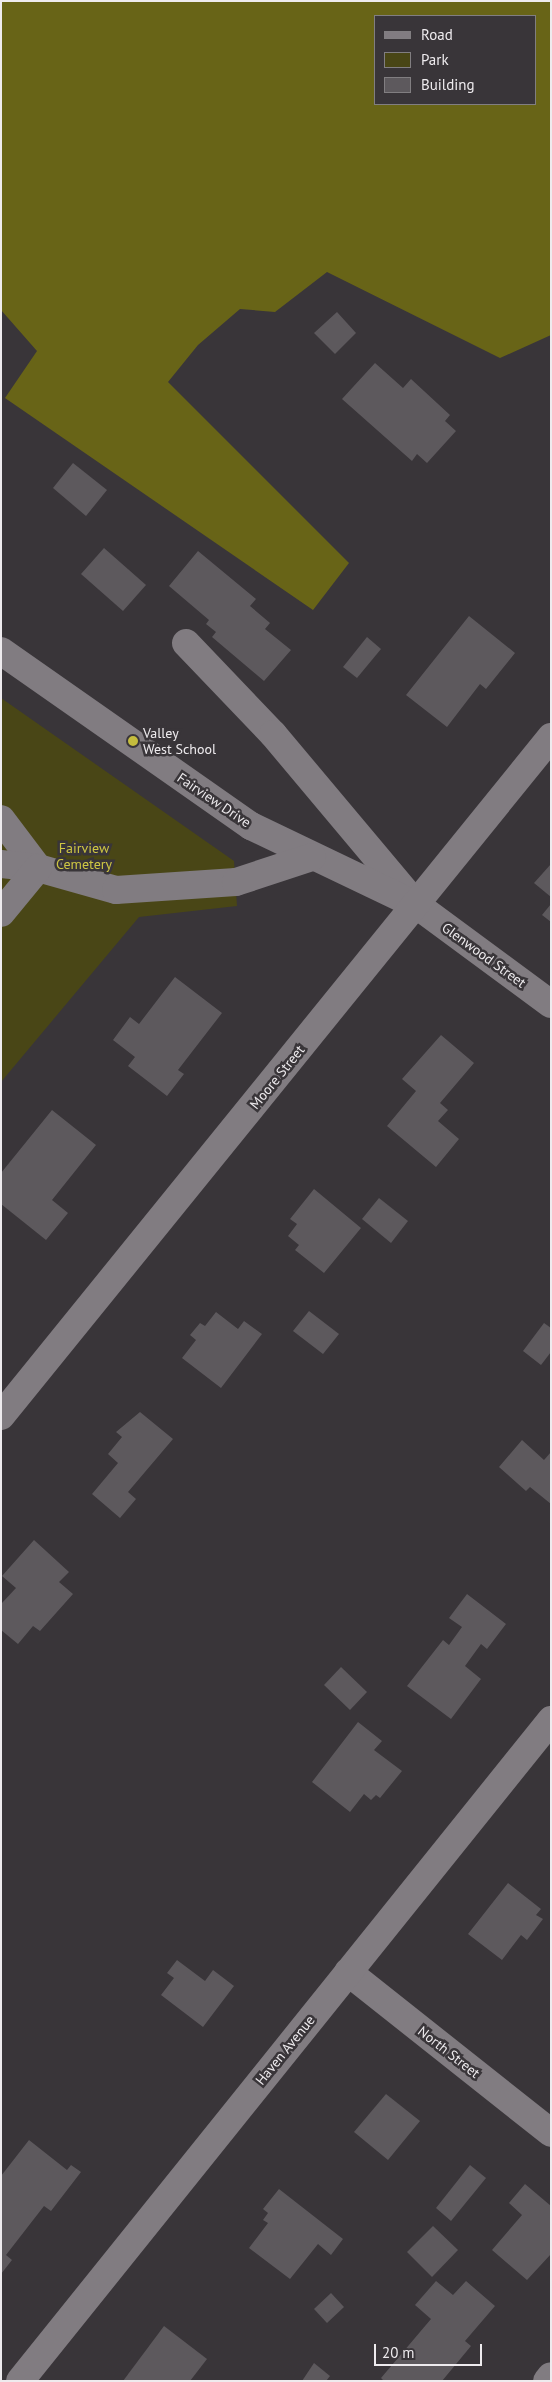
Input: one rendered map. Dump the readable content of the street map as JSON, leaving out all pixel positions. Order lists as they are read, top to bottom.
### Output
{
  "streets": {
    "street": [
      "Fairview Drive",
      "Glenwood Street",
      "Moore Street",
      "Haven Avenue",
      "North Street"
    ]
  },
  "crossings": [
    ["Fairview Drive", "Glenwood Street"],
    ["Fairview Drive", "Moore Street"],
    ["Glenwood Street", "Moore Street"],
    ["Haven Avenue", "North Street"]
  ],
  "parks": ["Fairview Cemetery"],
  "places": ["Valley West School"],
  "legend": ["Road", "Park", "Building"],
  "scale_bar": "20 m"
}
